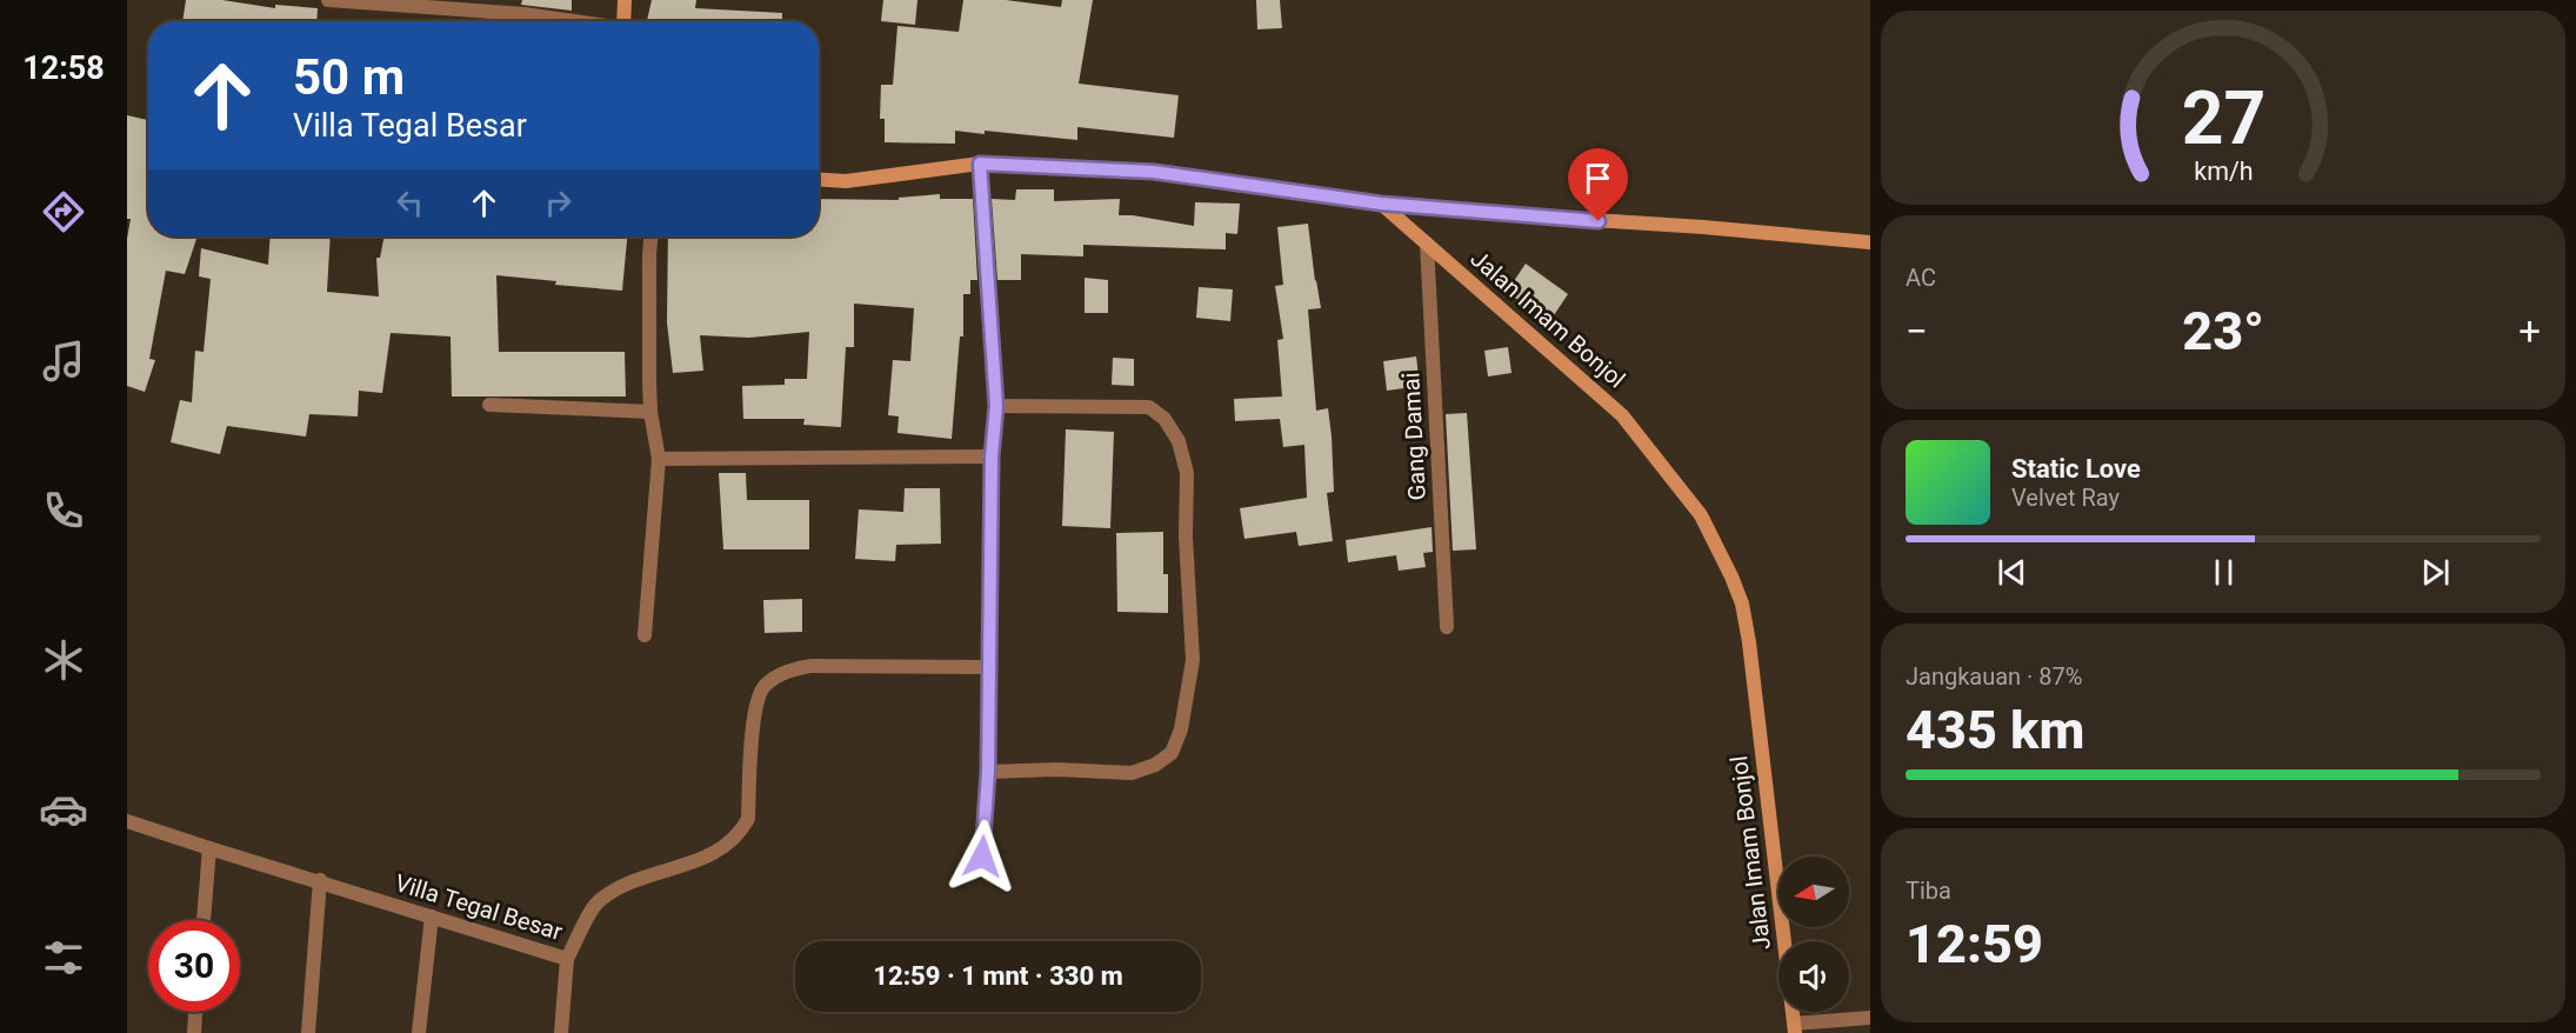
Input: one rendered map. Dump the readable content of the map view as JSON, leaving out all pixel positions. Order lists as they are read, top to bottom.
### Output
{
  "streets": {
    "street": ["Jalan Imam Bonjol", "Gang Damai", "Villa Tegal Besar"]
  },
  "crossings": [
    ["Jalan Imam Bonjol", "Gang Damai"]
  ],
  "north": "left",
  "page": {
    "tabs": "12:58",
    "turn": ["50 m", "Villa Tegal Besar"],
    "tile": [
      "AC",
      ["Jangkauan · 87%", "435 km"],
      ["Tiba", "12:59"]
    ],
    "heat": ["−", "23°", "+"],
    "song": ["Static Love", "Velvet Ray"],
    "limit": "30",
    "trip": "12:59 · 1 mnt · 330 m",
    "gauge": ["27", "km/h"]
  }
}
